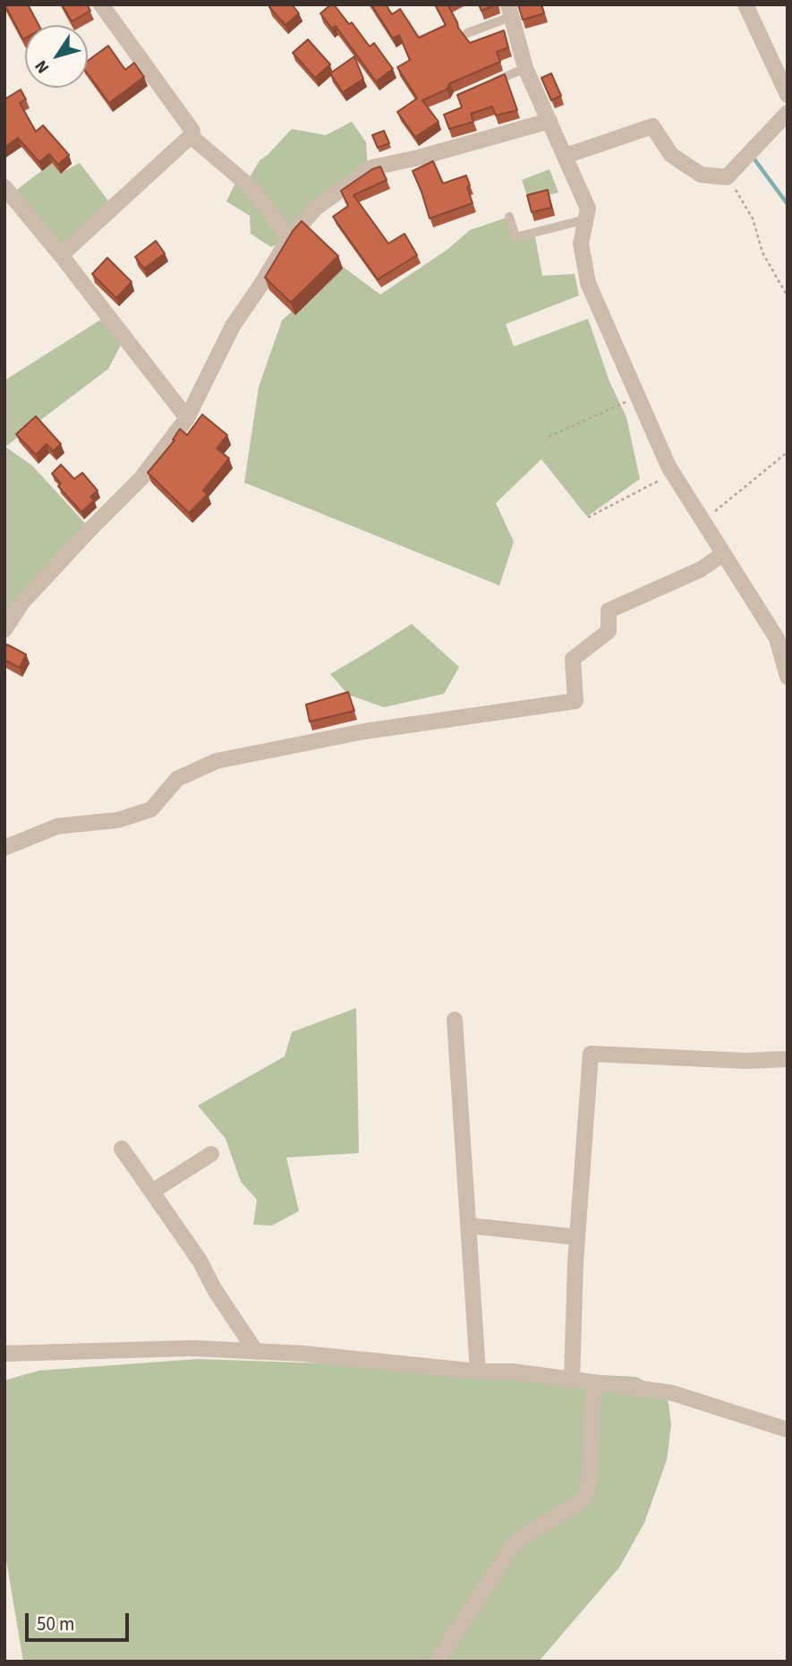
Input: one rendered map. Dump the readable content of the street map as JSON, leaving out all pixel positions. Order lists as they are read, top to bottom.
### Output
{
  "scale_bar": "50 m",
  "north": "bottom left"
}
